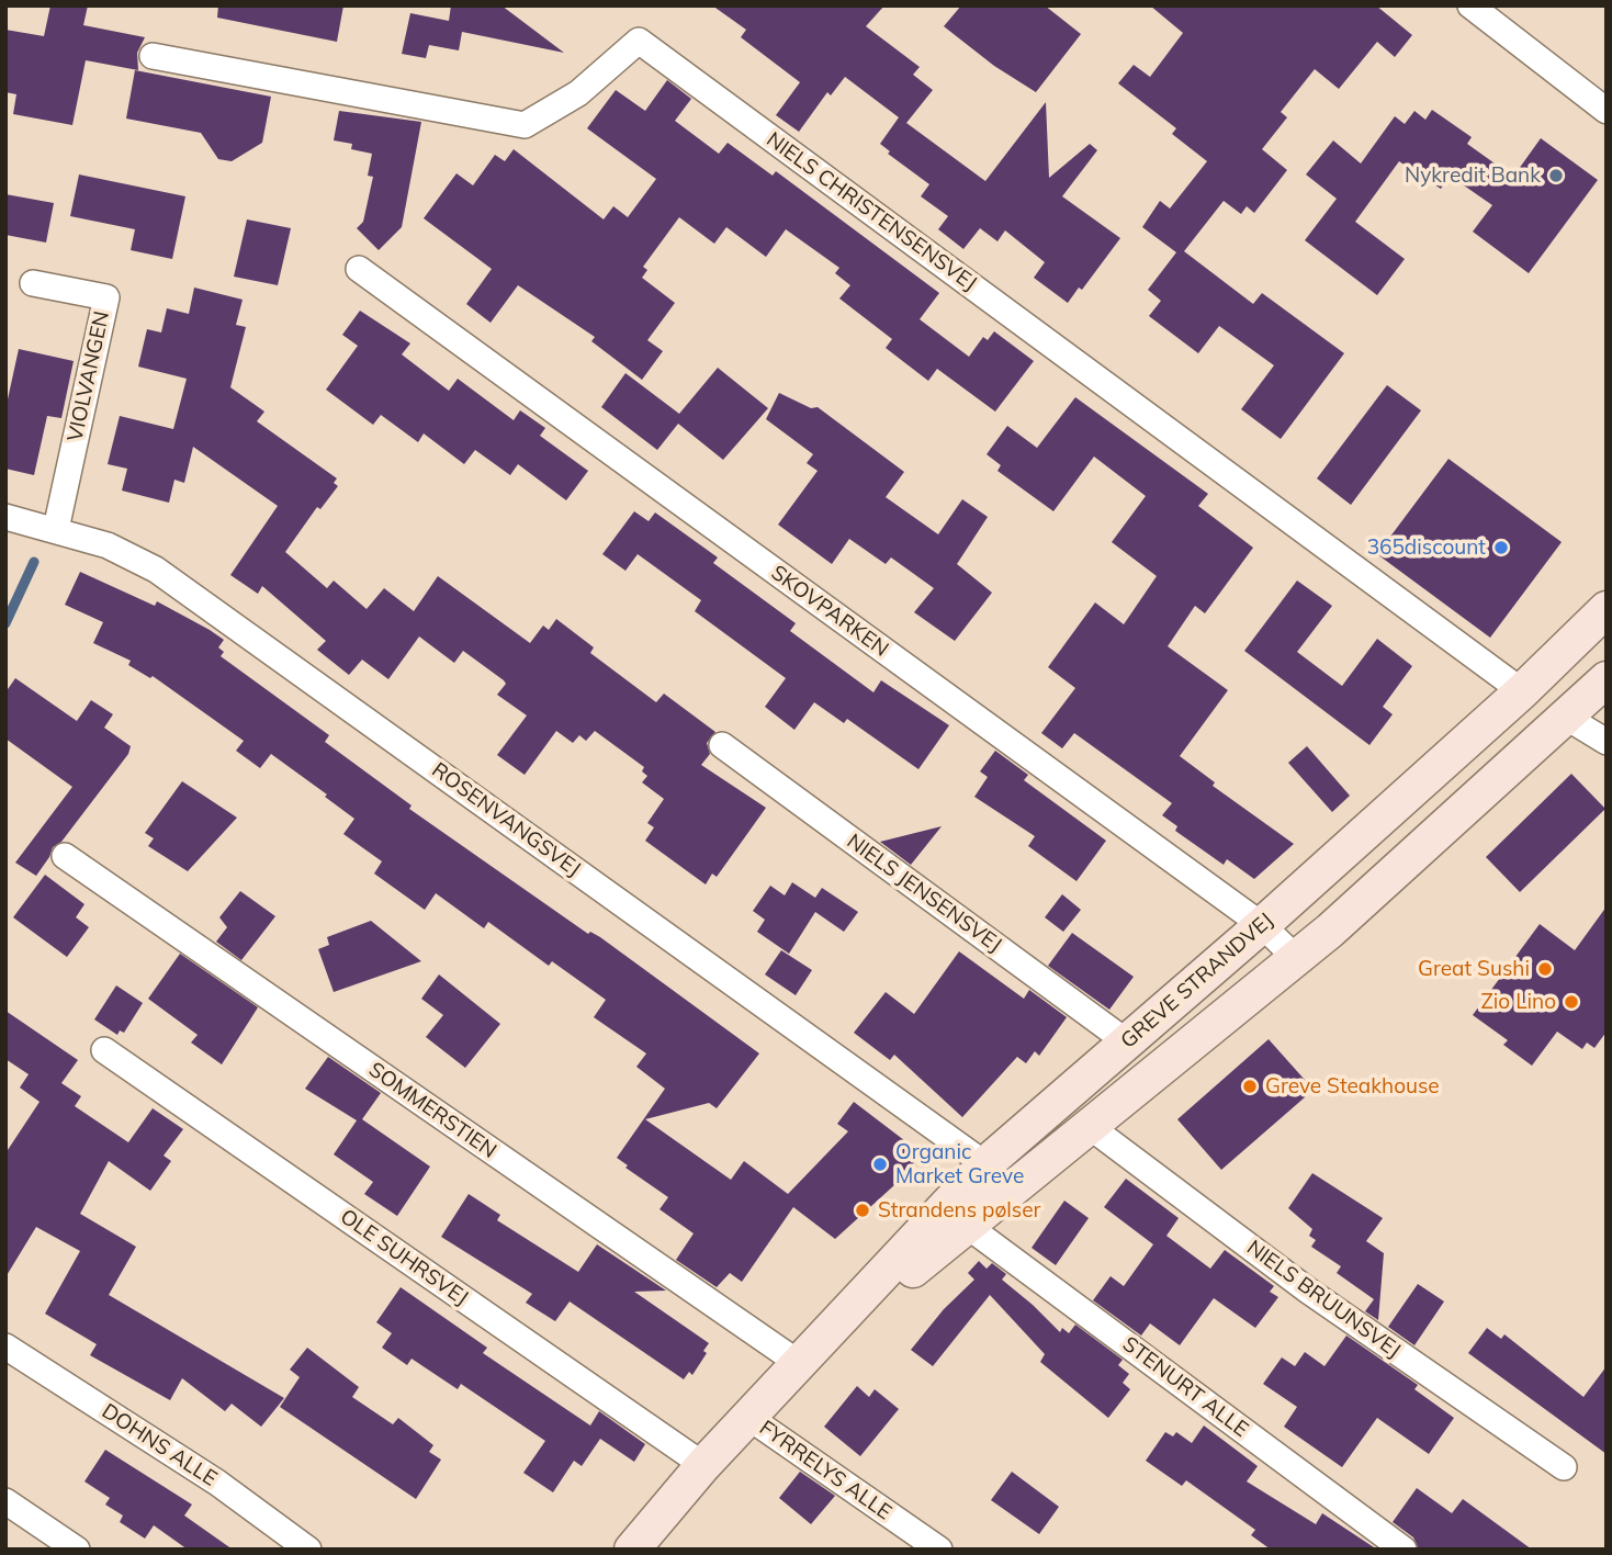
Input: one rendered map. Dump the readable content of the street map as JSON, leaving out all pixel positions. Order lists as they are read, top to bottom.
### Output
{
  "streets": {
    "main road": ["GREVE STRANDVEJ"],
    "street": [
      "NIELS CHRISTENSENSVEJ",
      "VIOLVANGEN",
      "SKOVPARKEN",
      "ROSENVANGSVEJ",
      "NIELS JENSENSVEJ",
      "SOMMERSTIEN",
      "OLE SUHRSVEJ",
      "NIELS BRUUNSVEJ",
      "STENURT ALLE",
      "DOHNS ALLE",
      "FYRRELYS ALLE"
    ]
  },
  "crossings": [
    ["NIELS CHRISTENSENSVEJ", "GREVE STRANDVEJ"],
    ["VIOLVANGEN", "ROSENVANGSVEJ"],
    ["SKOVPARKEN", "GREVE STRANDVEJ"],
    ["ROSENVANGSVEJ", "GREVE STRANDVEJ"],
    ["NIELS JENSENSVEJ", "GREVE STRANDVEJ"],
    ["GREVE STRANDVEJ", "SOMMERSTIEN"],
    ["GREVE STRANDVEJ", "OLE SUHRSVEJ"],
    ["GREVE STRANDVEJ", "NIELS BRUUNSVEJ"],
    ["GREVE STRANDVEJ", "STENURT ALLE"],
    ["GREVE STRANDVEJ", "FYRRELYS ALLE"]
  ],
  "places": [
    "Nykredit Bank",
    "365discount",
    "Great Sushi",
    "Zio Lino",
    "Greve Steakhouse",
    "Organic Market Greve",
    "Strandens pølser"
  ]
}
